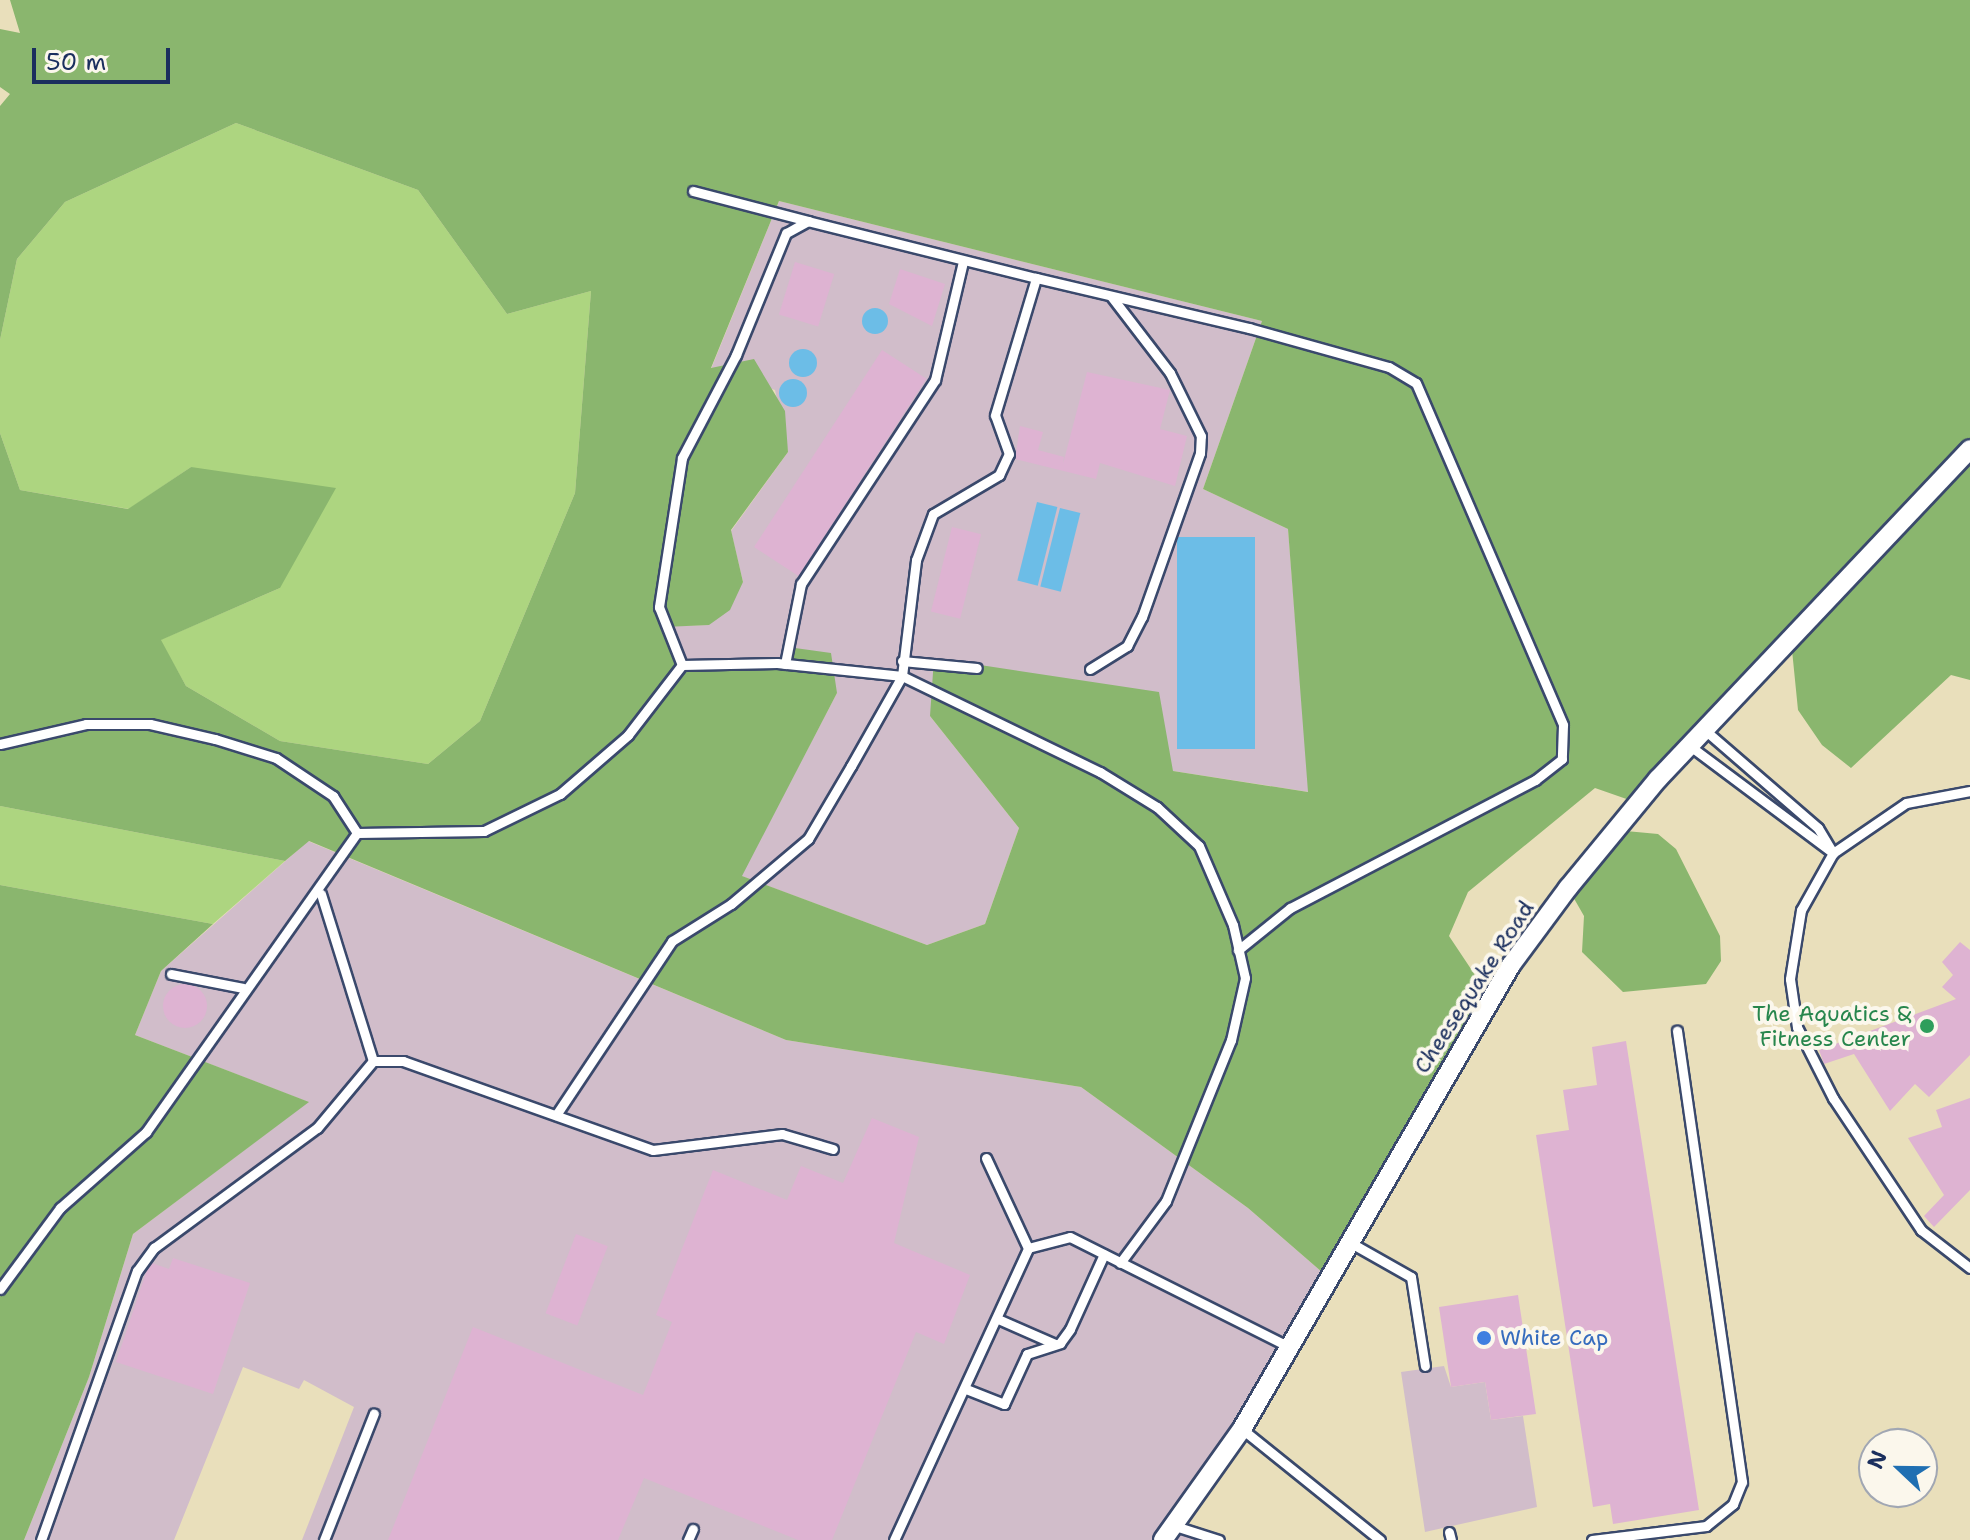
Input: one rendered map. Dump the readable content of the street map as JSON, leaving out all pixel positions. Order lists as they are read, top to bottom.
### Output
{
  "streets": {
    "street": ["Cheesequake Road"]
  },
  "places": ["The Aquatics & Fitness Center", "White Cap"],
  "scale_bar": "50 m",
  "north": "left"
}
